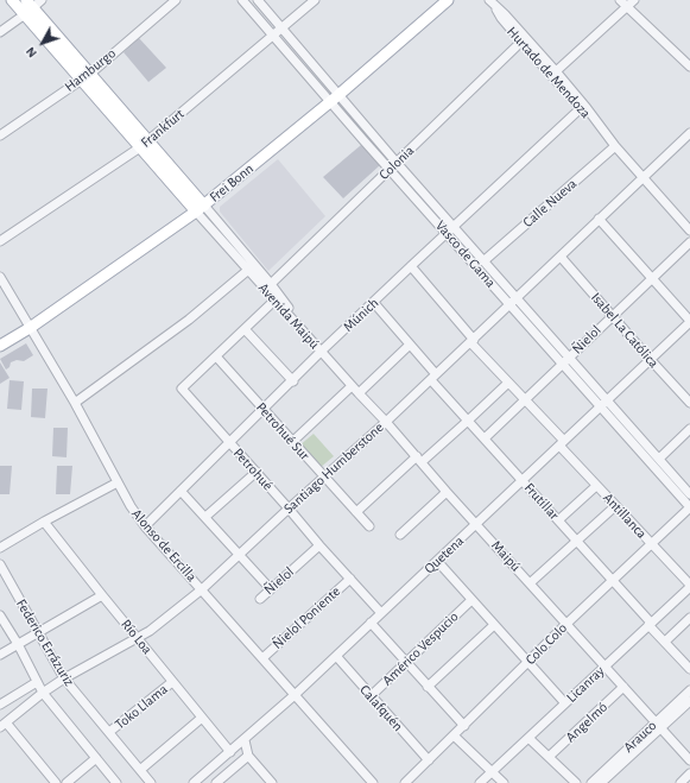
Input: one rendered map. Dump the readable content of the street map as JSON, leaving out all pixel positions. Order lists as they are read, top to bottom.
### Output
{
  "streets": {
    "main road": ["Frei Bonn", "Avenida Maipú"],
    "street": [
      "Hamburgo",
      "Hurtado de Mendoza",
      "Frankfurt",
      "Colonia",
      "Calle Nueva",
      "Vasco de Gama",
      "Múnich",
      "Isabel La Católica",
      "Ñielol",
      "Petrohué Sur",
      "Santiago Humberstone",
      "Petrohué",
      "Frutillar",
      "Antillanca",
      "Alonso de Ercilla",
      "Quetena",
      "Maipú",
      "Ñielol Poniente",
      "Río Loa",
      "Federico Errázuriz",
      "Colo Colo",
      "Américo Vespucio",
      "Licanray",
      "Toko Llama",
      "Calafquén",
      "Angelmó",
      "Arauco"
    ]
  },
  "crossings": [
    ["Hamburgo", "Avenida Maipú"],
    ["Hurtado de Mendoza", "Colonia"],
    ["Hurtado de Mendoza", "Calle Nueva"],
    ["Hurtado de Mendoza", "Múnich"],
    ["Hurtado de Mendoza", "Santiago Humberstone"],
    ["Frankfurt", "Vasco de Gama"],
    ["Frankfurt", "Avenida Maipú"],
    ["Colonia", "Vasco de Gama"],
    ["Colonia", "Avenida Maipú"],
    ["Frei Bonn", "Vasco de Gama"],
    ["Frei Bonn", "Avenida Maipú"],
    ["Frei Bonn", "Alonso de Ercilla"],
    ["Calle Nueva", "Vasco de Gama"],
    ["Vasco de Gama", "Múnich"],
    ["Vasco de Gama", "Ñielol"],
    ["Vasco de Gama", "Santiago Humberstone"],
    ["Vasco de Gama", "Quetena"],
    ["Vasco de Gama", "Colo Colo"],
    ["Múnich", "Avenida Maipú"],
    ["Múnich", "Petrohué Sur"],
    ["Múnich", "Petrohué"],
    ["Múnich", "Frutillar"],
    ["Múnich", "Antillanca"],
    ["Múnich", "Alonso de Ercilla"],
    ["Múnich", "Maipú"],
    ["Avenida Maipú", "Maipú"],
    ["Isabel La Católica", "Ñielol"],
    ["Isabel La Católica", "Santiago Humberstone"],
    ["Isabel La Católica", "Quetena"],
    ["Ñielol", "Petrohué"],
    ["Ñielol", "Frutillar"],
    ["Ñielol", "Antillanca"],
    ["Petrohué Sur", "Santiago Humberstone"],
    ["Petrohué Sur", "Petrohué"],
    ["Santiago Humberstone", "Petrohué"],
    ["Santiago Humberstone", "Frutillar"],
    ["Santiago Humberstone", "Antillanca"],
    ["Santiago Humberstone", "Alonso de Ercilla"],
    ["Santiago Humberstone", "Maipú"],
    ["Santiago Humberstone", "Río Loa"],
    ["Santiago Humberstone", "Federico Errázuriz"],
    ["Petrohué", "Quetena"],
    ["Petrohué", "Ñielol Poniente"],
    ["Frutillar", "Quetena"],
    ["Frutillar", "Colo Colo"],
    ["Frutillar", "Licanray"],
    ["Antillanca", "Quetena"],
    ["Antillanca", "Colo Colo"],
    ["Antillanca", "Licanray"],
    ["Alonso de Ercilla", "Quetena"],
    ["Alonso de Ercilla", "Ñielol Poniente"],
    ["Quetena", "Maipú"],
    ["Quetena", "Río Loa"],
    ["Quetena", "Calafquén"],
    ["Maipú", "Colo Colo"],
    ["Maipú", "Licanray"],
    ["Maipú", "Angelmó"],
    ["Maipú", "Arauco"],
    ["Río Loa", "Toko Llama"],
    ["Federico Errázuriz", "Toko Llama"],
    ["Colo Colo", "Calafquén"],
    ["Américo Vespucio", "Calafquén"]
  ],
  "north": "bottom left"
}
